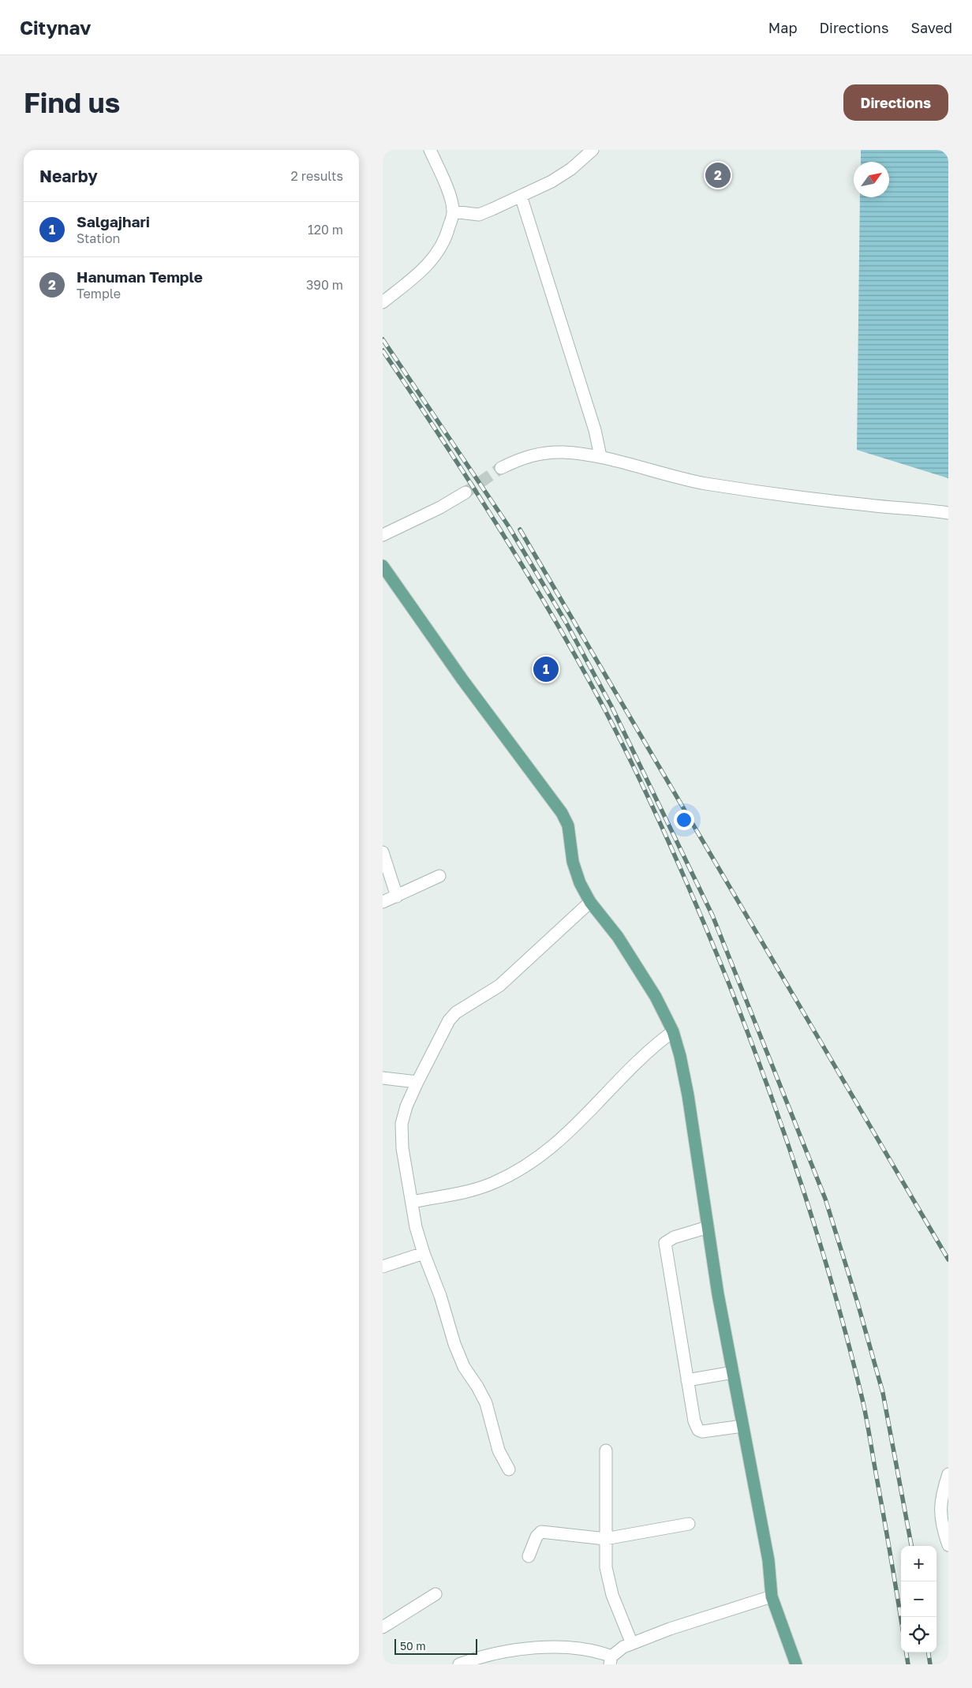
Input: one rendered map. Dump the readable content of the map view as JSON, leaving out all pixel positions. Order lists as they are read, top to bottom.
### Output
{
  "scale_bar": "50 m",
  "north": "top right",
  "page": {
    "header": "Citynav",
    "nav": ["Map", "Directions", "Saved"],
    "buttons": "Directions",
    "title": "Find us",
    "heading": ["Nearby", "2 results"],
    "pins": ["2", "1"],
    "list": [
      {
        "mark": "1",
        "name": "Salgajhari",
        "note": "Station",
        "value": "120 m"
      },
      {
        "mark": "2",
        "name": "Hanuman Temple",
        "note": "Temple",
        "value": "390 m"
      }
    ],
    "map_buttons": ["+", "−"],
    "scale": "50 m"
  }
}
